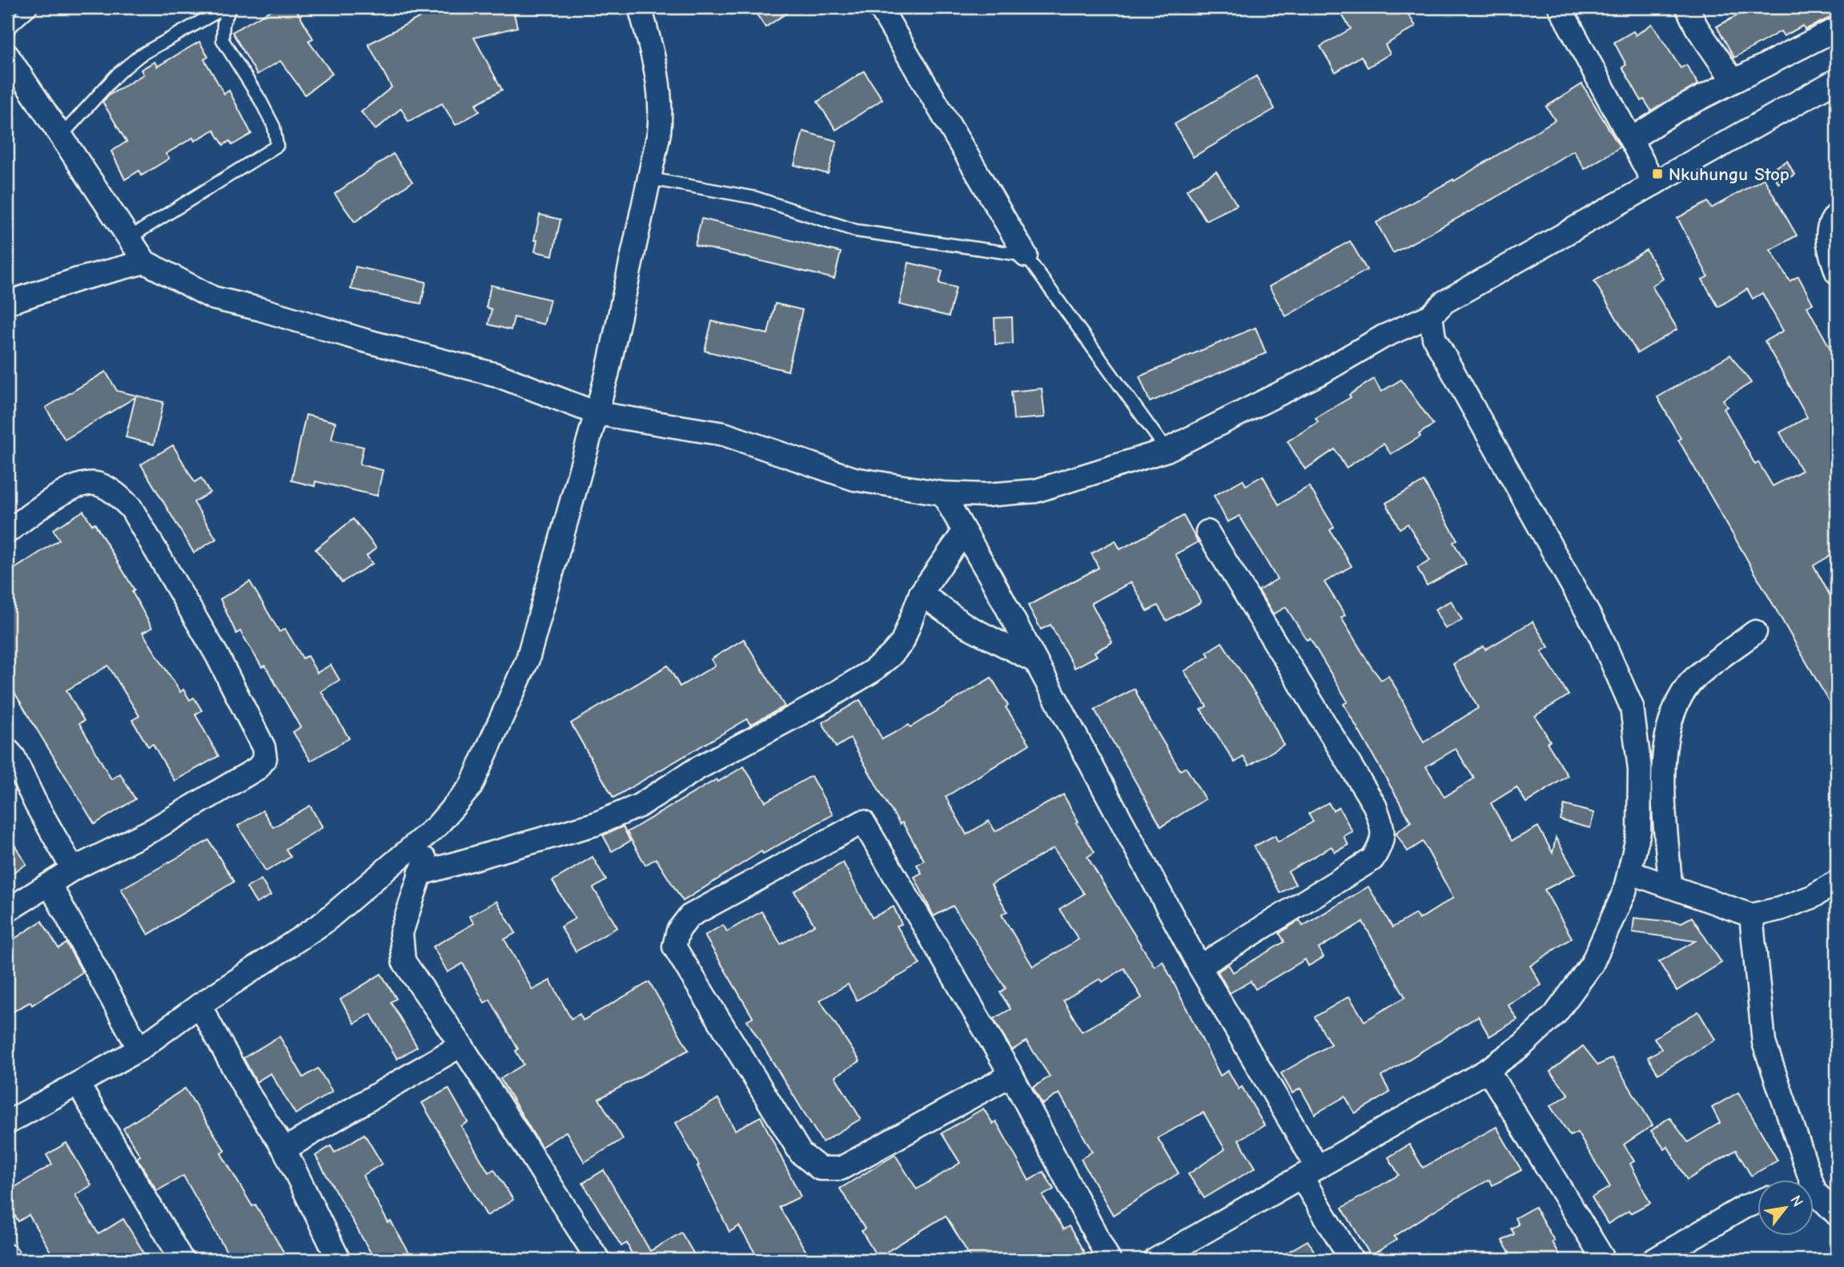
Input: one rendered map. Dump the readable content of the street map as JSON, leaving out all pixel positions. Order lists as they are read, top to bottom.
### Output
{
  "places": {
    "transit": ["Nkuhungu Stop"]
  },
  "north": "top right"
}
